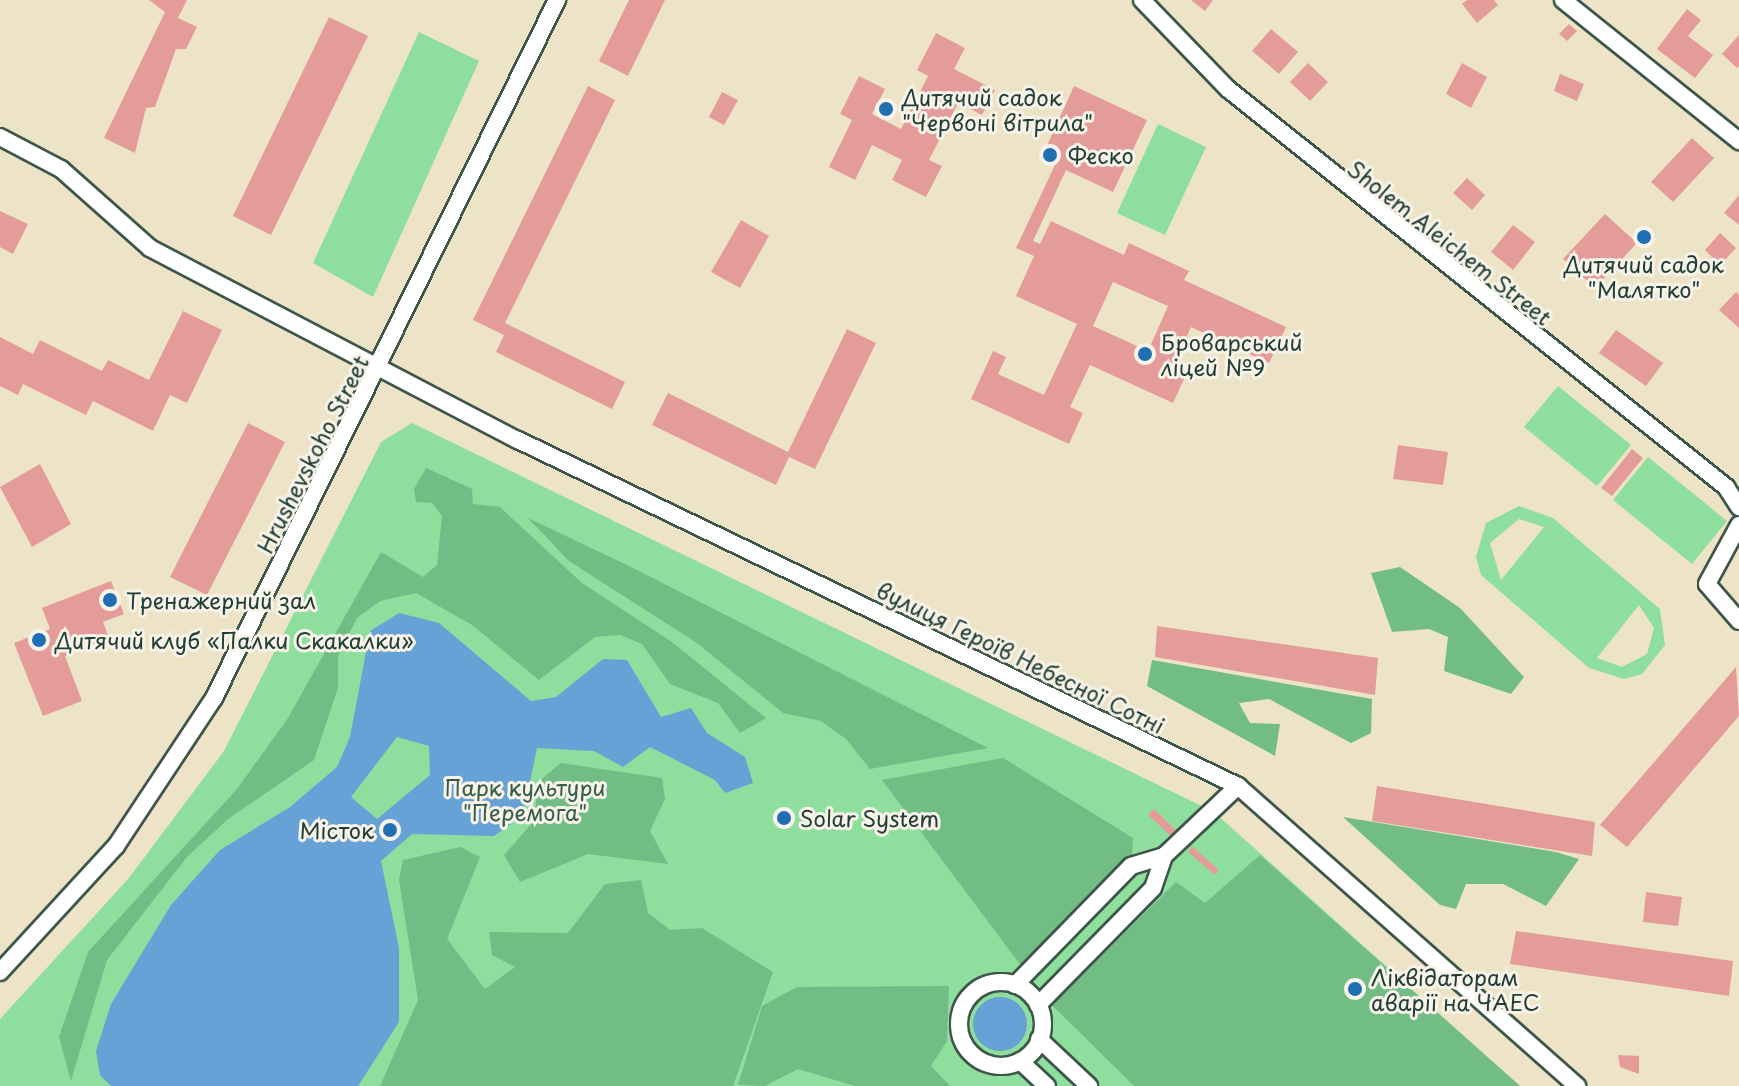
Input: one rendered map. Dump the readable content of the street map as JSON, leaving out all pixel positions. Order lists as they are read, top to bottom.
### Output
{
  "streets": {
    "street": ["Sholem Aleichem Street", "Hrushevskoho Street", "вулиця Героїв Небесної Сотні"]
  },
  "crossings": [
    ["Hrushevskoho Street", "вулиця Героїв Небесної Сотні"]
  ],
  "parks": ["Парк культури \"Перемога\""],
  "places": [
    "Дитячий садок \"Червоні вітрила\"",
    "Феско",
    "Дитячий садок \"Малятко\"",
    "Броварський ліцей №9",
    "Тренажерний зал",
    "Дитячий клуб «Палки Скакалки»",
    "Solar System",
    "Місток",
    "Ліквідаторам аварії на ЧАЕС"
  ]
}
